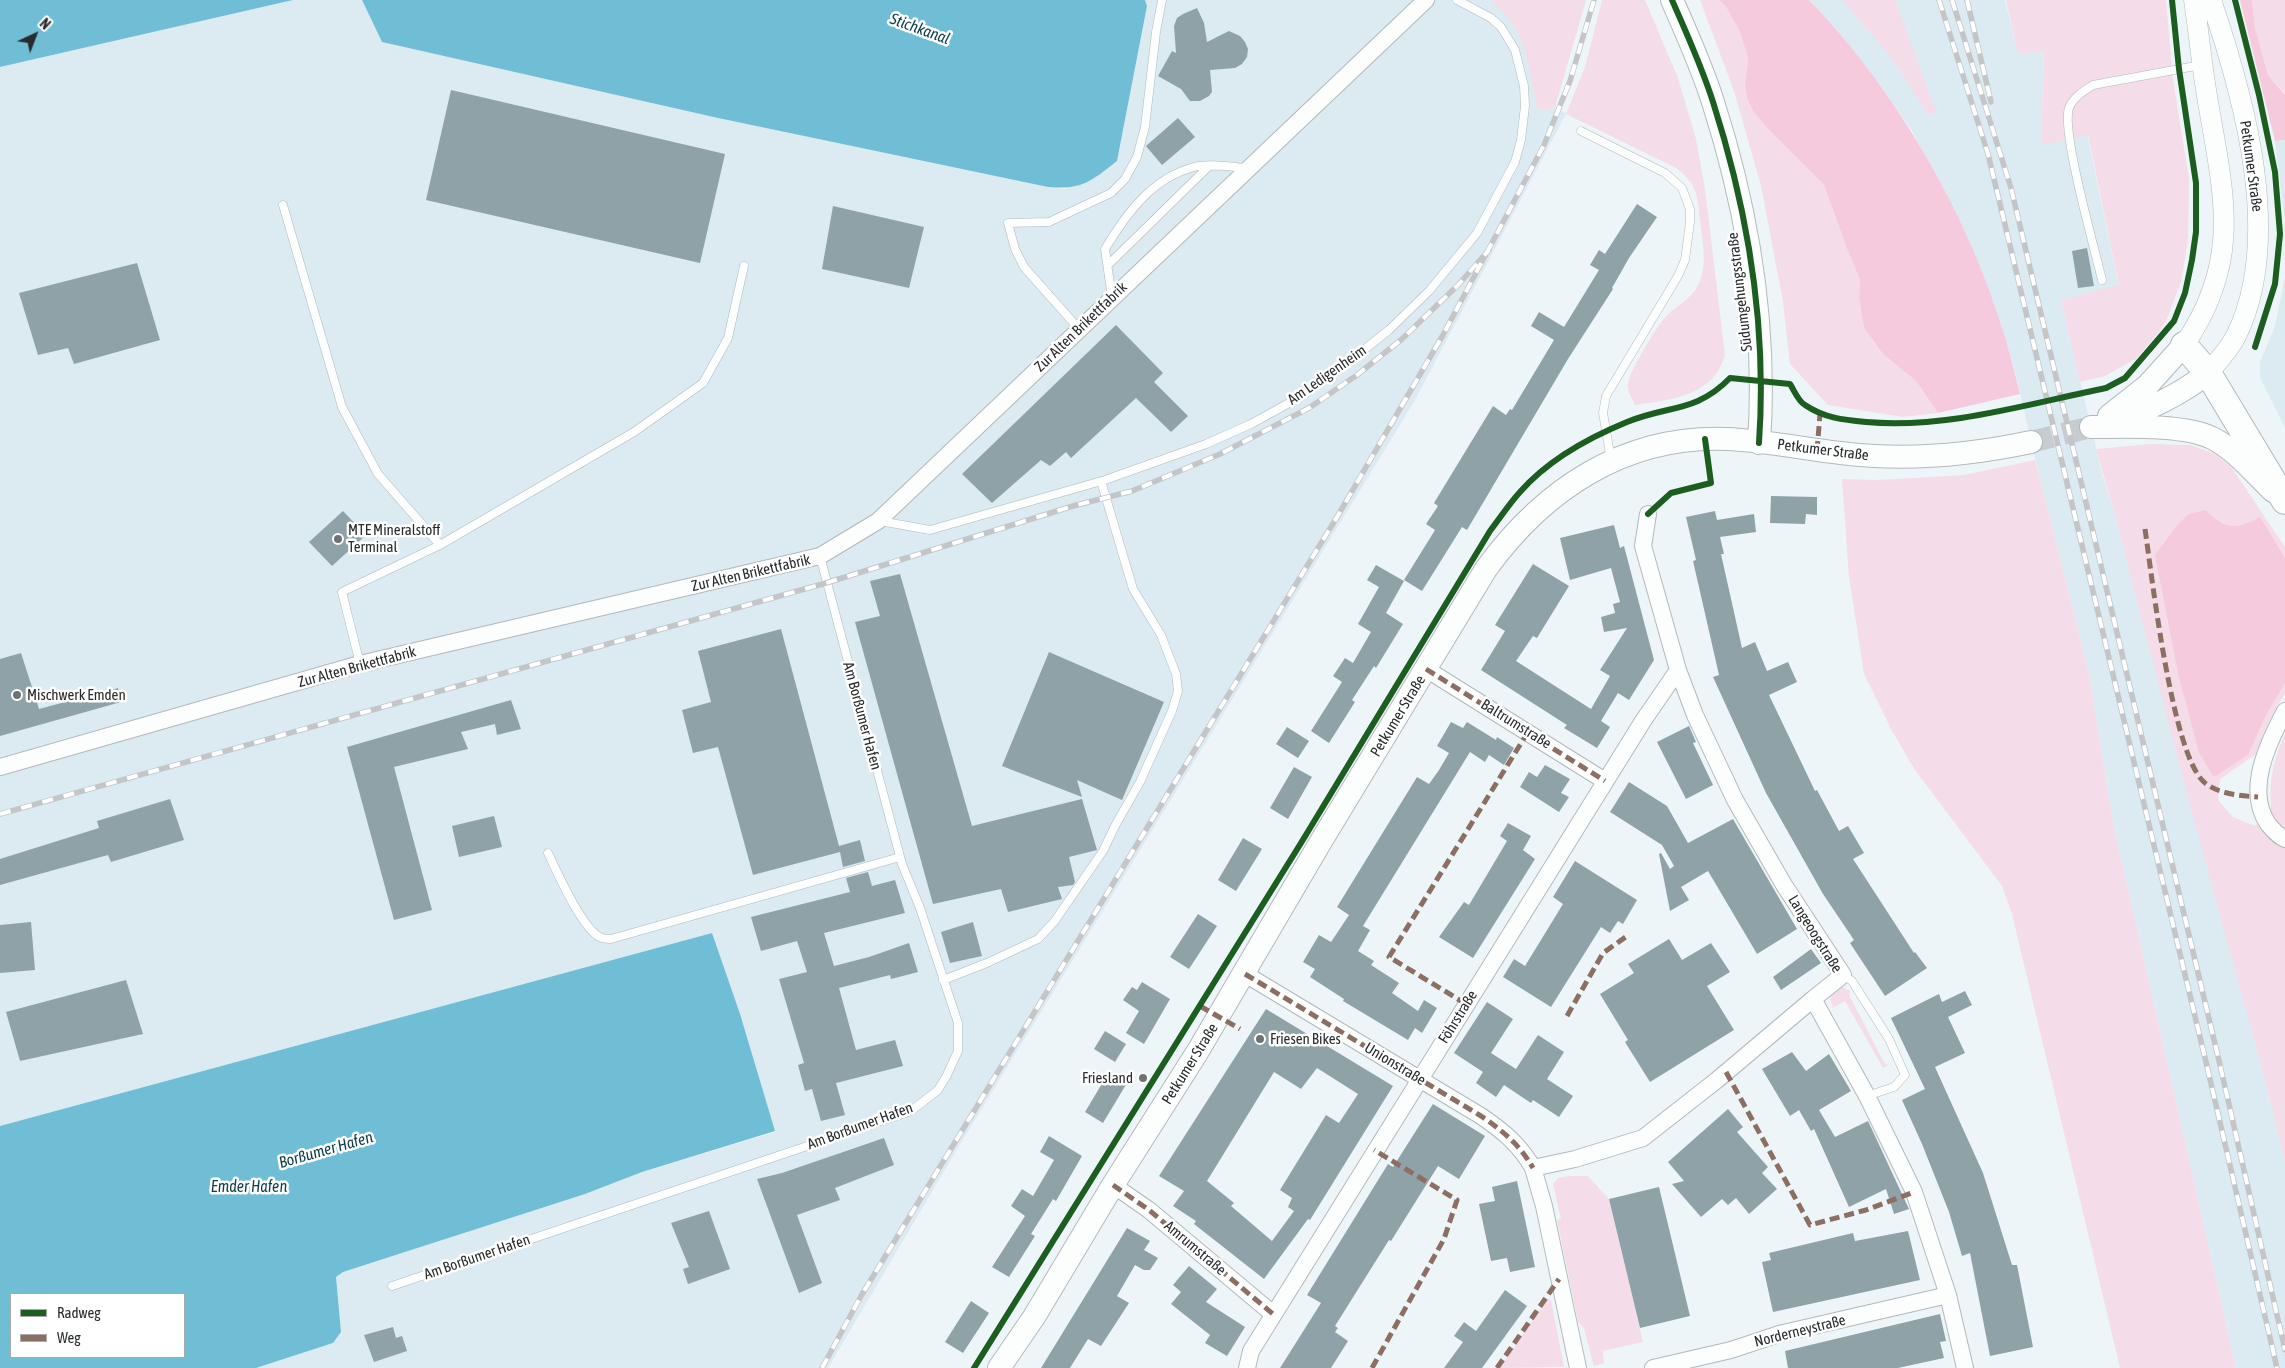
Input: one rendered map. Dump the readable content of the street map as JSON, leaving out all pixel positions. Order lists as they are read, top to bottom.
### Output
{
  "streets": {
    "main road": ["Petkumer Straße", "Südumgehungsstraße"],
    "street": [
      "Zur Alten Brikettfabrik",
      "Baltrumstraße",
      "Langeoogstraße",
      "Föhrstraße",
      "Unionstraße",
      "Amrumstraße",
      "Norderneystraße"
    ],
    "lane": ["Am Ledigenheim", "Am Borßumer Hafen"]
  },
  "crossings": [
    ["Petkumer Straße", "Südumgehungsstraße"],
    ["Petkumer Straße", "Baltrumstraße"],
    ["Petkumer Straße", "Unionstraße"],
    ["Petkumer Straße", "Amrumstraße"],
    ["Zur Alten Brikettfabrik", "Am Ledigenheim"],
    ["Zur Alten Brikettfabrik", "Am Borßumer Hafen"],
    ["Baltrumstraße", "Föhrstraße"],
    ["Langeoogstraße", "Föhrstraße"],
    ["Föhrstraße", "Unionstraße"],
    ["Föhrstraße", "Amrumstraße"]
  ],
  "water": ["Stichkanal", "Borßumer Hafen", "Emder Hafen"],
  "places": [
    "MTE Mineralstoff Terminal",
    "Mischwerk Emden",
    "Friesen Bikes",
    "Friesland"
  ],
  "legend": ["Radweg", "Weg"],
  "north": "top right"
}
